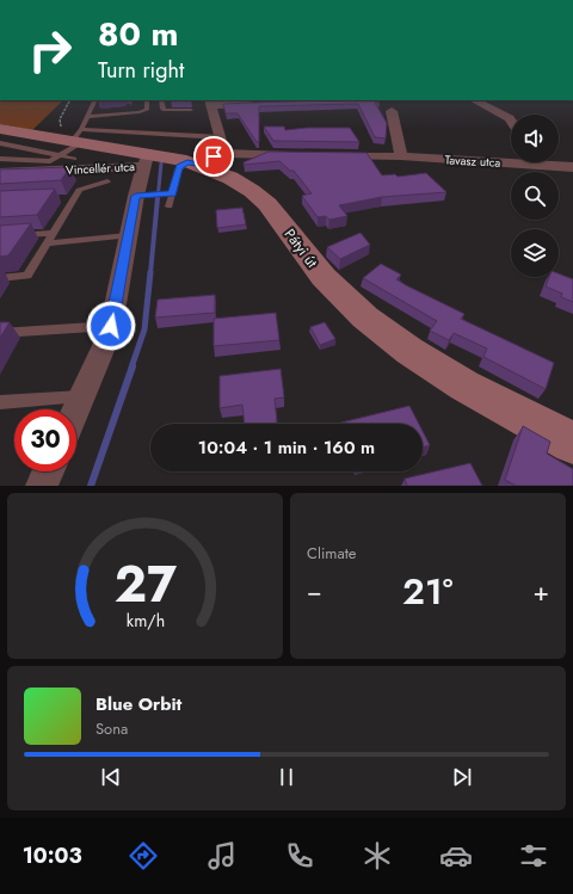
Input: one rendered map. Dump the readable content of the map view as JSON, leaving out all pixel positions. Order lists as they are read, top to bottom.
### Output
{
  "streets": {
    "main road": ["Pátyi út"],
    "street": ["Tavasz utca", "Vincellér utca"]
  },
  "crossings": [
    ["Vincellér utca", "Pátyi út"]
  ],
  "page": {
    "turn": ["80 m", "Turn right"],
    "limit": "30",
    "trip": "10:04 · 1 min · 160 m",
    "tile": "Climate",
    "heat": ["−", "21°", "+"],
    "song": ["Blue Orbit", "Sona"],
    "tabs": "10:03",
    "gauge": ["27", "km/h"]
  }
}
